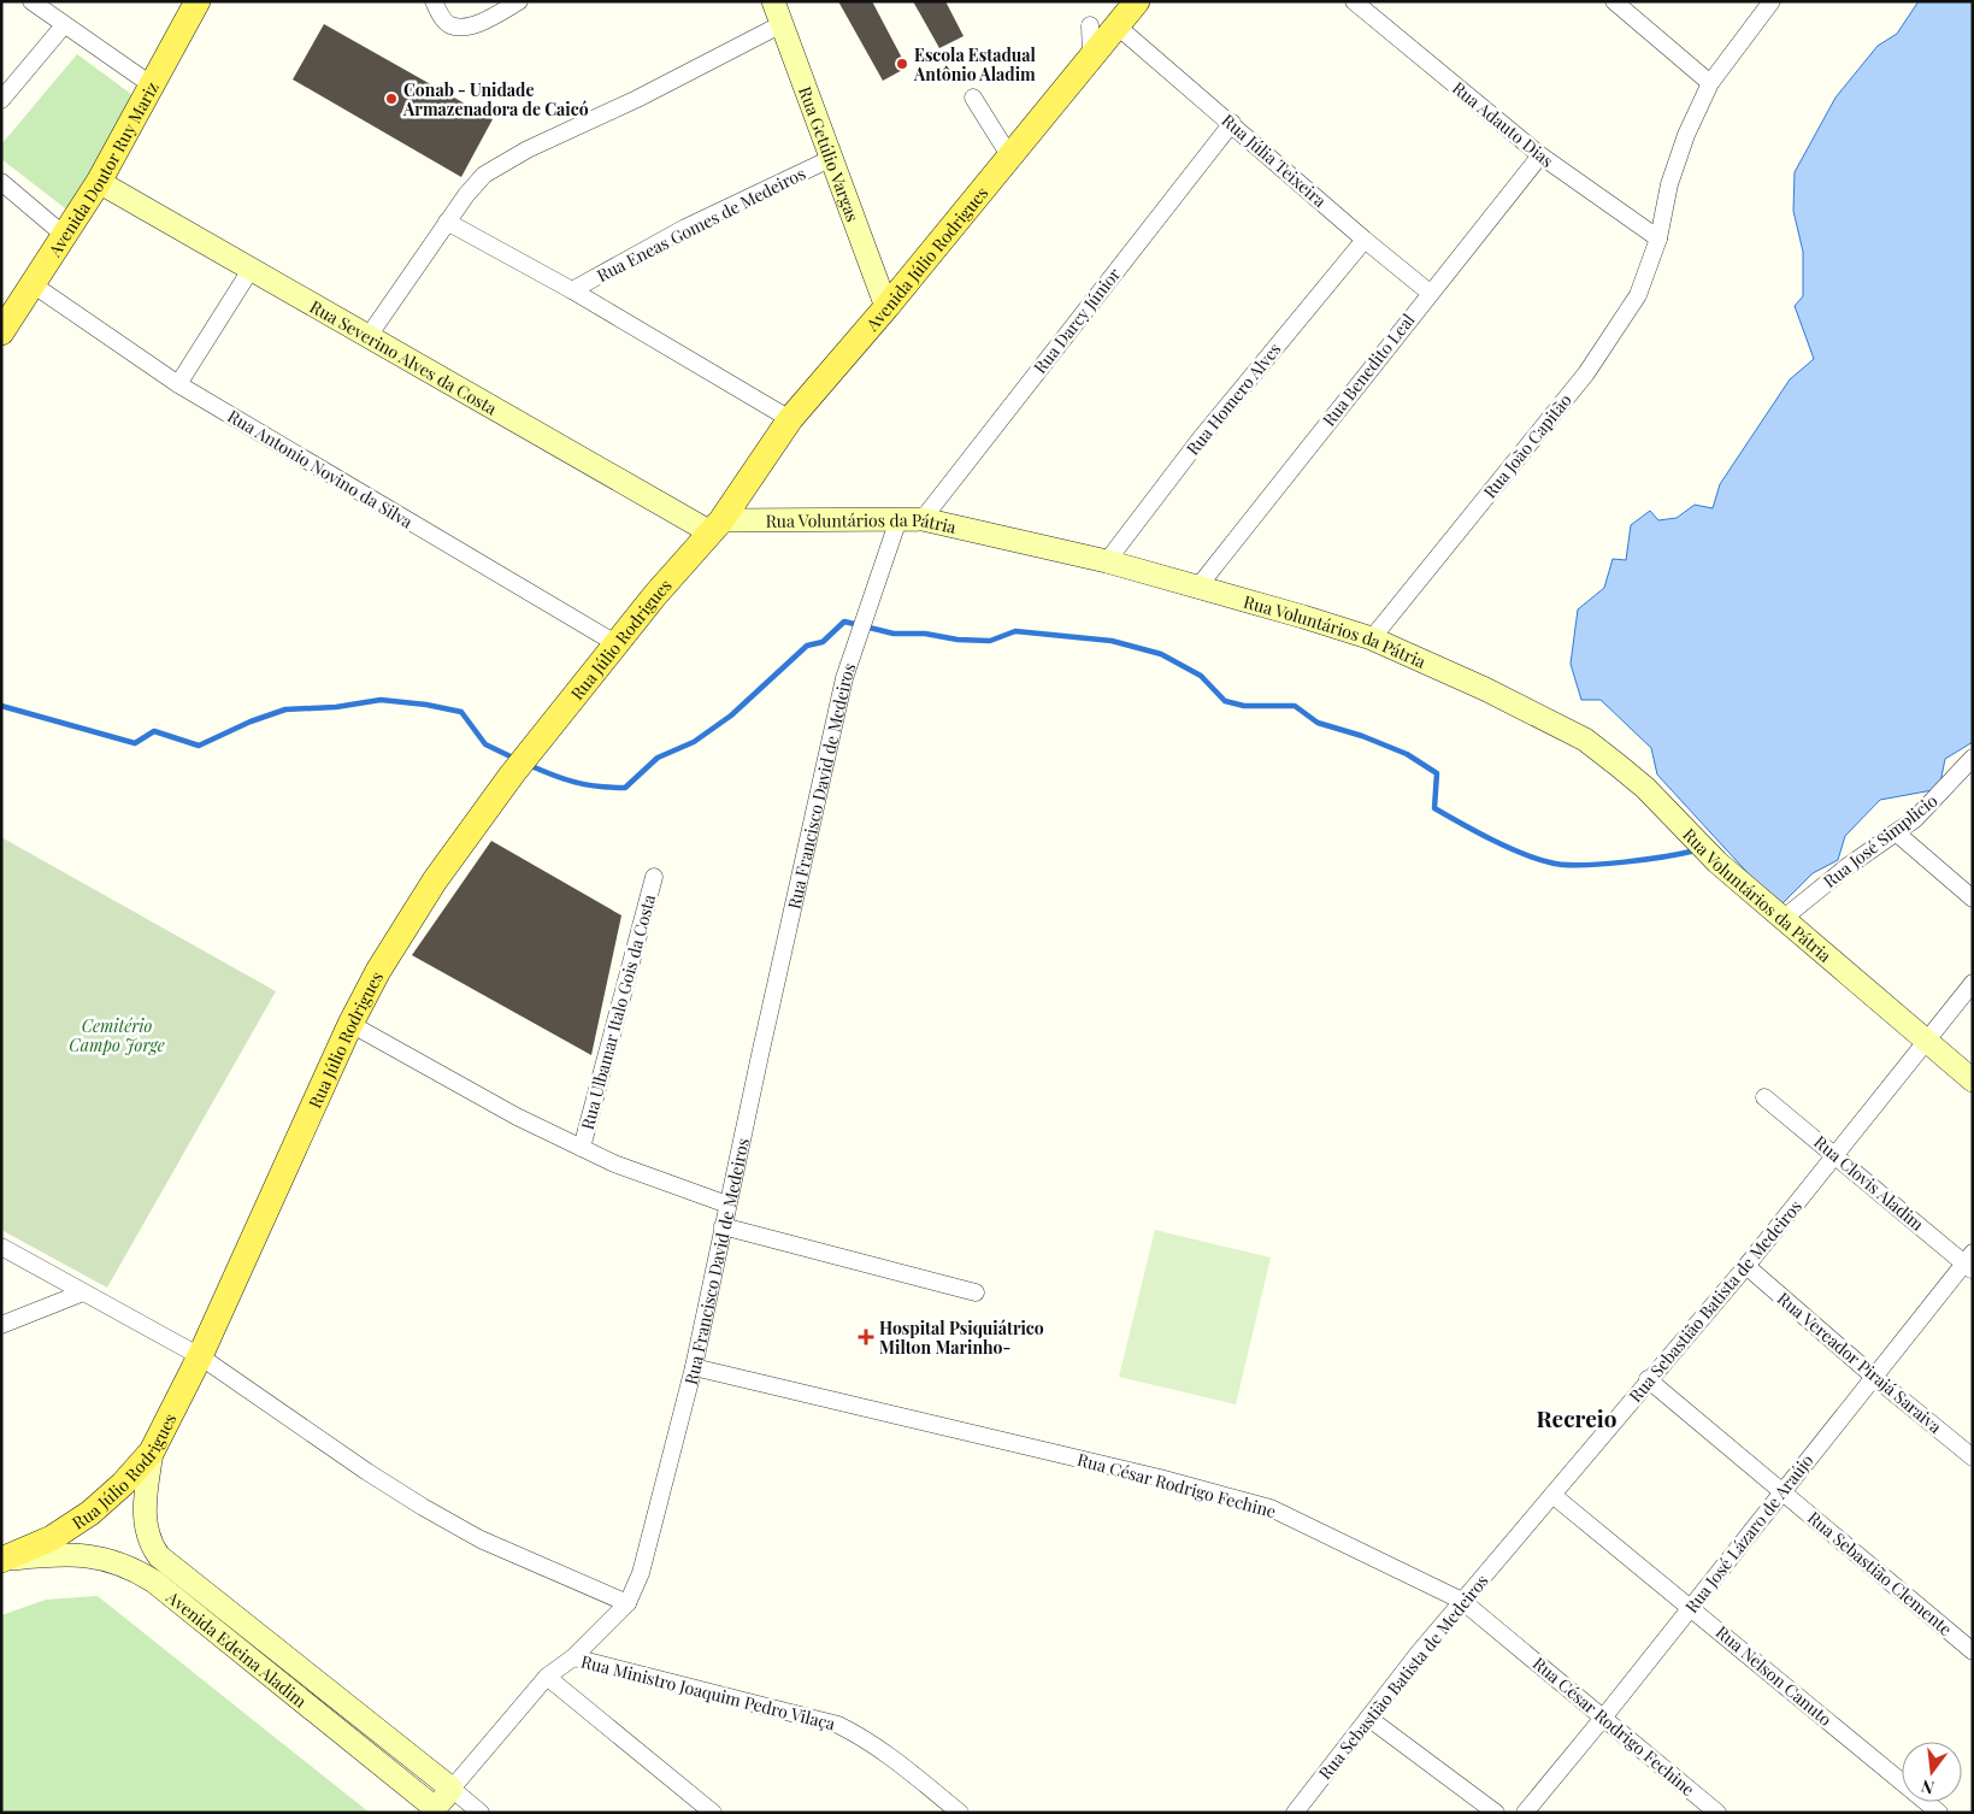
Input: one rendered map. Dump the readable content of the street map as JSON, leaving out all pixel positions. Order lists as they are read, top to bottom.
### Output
{
  "streets": {
    "main road": ["Avenida Doutor Ruy Mariz", "Avenida Júlio Rodrigues", "Rua Júlio Rodrigues"],
    "street": [
      "Rua Adauto Dias",
      "Rua Getúlio Vargas",
      "Rua Júlia Teixeira",
      "Rua Eneas Gomes de Medeiros",
      "Rua Darcy Júnior",
      "Rua Severino Alves da Costa",
      "Rua Benedito Leal",
      "Rua Homero Alves",
      "Rua João Capitão",
      "Rua Antonio Novino da Silva",
      "Rua Voluntários da Pátria",
      "Rua Francisco David de Medeiros",
      "Rua José Simplicio",
      "Rua Ulbamar Italo Gois da Costa",
      "Rua Clovis Aladim",
      "Rua Sebastião Batista de Medeiros",
      "Rua Vereador Pirajá Saraiva",
      "Rua César Rodrigo Fechine",
      "Rua José Lázaro de Araújo",
      "Rua Sebastião Clemente",
      "Avenida Edeina Aladim",
      "Rua Nelson Canuto",
      "Rua Ministro Joaquim Pedro Vilaça"
    ]
  },
  "crossings": [
    ["Rua Adauto Dias", "Rua Benedito Leal"],
    ["Rua Adauto Dias", "Rua João Capitão"],
    ["Rua Getúlio Vargas", "Rua Eneas Gomes de Medeiros"],
    ["Rua Getúlio Vargas", "Avenida Júlio Rodrigues"],
    ["Rua Júlia Teixeira", "Avenida Júlio Rodrigues"],
    ["Rua Júlia Teixeira", "Rua Darcy Júnior"],
    ["Rua Júlia Teixeira", "Rua Benedito Leal"],
    ["Rua Júlia Teixeira", "Rua Homero Alves"],
    ["Avenida Doutor Ruy Mariz", "Rua Severino Alves da Costa"],
    ["Avenida Doutor Ruy Mariz", "Rua Antonio Novino da Silva"],
    ["Avenida Júlio Rodrigues", "Rua Severino Alves da Costa"],
    ["Avenida Júlio Rodrigues", "Rua Voluntários da Pátria"],
    ["Avenida Júlio Rodrigues", "Rua Júlio Rodrigues"],
    ["Rua Darcy Júnior", "Rua Voluntários da Pátria"],
    ["Rua Severino Alves da Costa", "Rua Voluntários da Pátria"],
    ["Rua Severino Alves da Costa", "Rua Júlio Rodrigues"],
    ["Rua Benedito Leal", "Rua Voluntários da Pátria"],
    ["Rua Homero Alves", "Rua Voluntários da Pátria"],
    ["Rua João Capitão", "Rua Voluntários da Pátria"],
    ["Rua Antonio Novino da Silva", "Rua Júlio Rodrigues"],
    ["Rua Voluntários da Pátria", "Rua Júlio Rodrigues"],
    ["Rua Voluntários da Pátria", "Rua Francisco David de Medeiros"],
    ["Rua Voluntários da Pátria", "Rua José Simplicio"],
    ["Rua Voluntários da Pátria", "Rua Sebastião Batista de Medeiros"],
    ["Rua Júlio Rodrigues", "Avenida Edeina Aladim"],
    ["Rua Francisco David de Medeiros", "Rua César Rodrigo Fechine"],
    ["Rua Francisco David de Medeiros", "Avenida Edeina Aladim"],
    ["Rua Francisco David de Medeiros", "Rua Ministro Joaquim Pedro Vilaça"],
    ["Rua Clovis Aladim", "Rua Sebastião Batista de Medeiros"],
    ["Rua Clovis Aladim", "Rua José Lázaro de Araújo"],
    ["Rua Sebastião Batista de Medeiros", "Rua Vereador Pirajá Saraiva"],
    ["Rua Sebastião Batista de Medeiros", "Rua César Rodrigo Fechine"],
    ["Rua Sebastião Batista de Medeiros", "Rua Sebastião Clemente"],
    ["Rua Sebastião Batista de Medeiros", "Rua Nelson Canuto"],
    ["Rua Vereador Pirajá Saraiva", "Rua José Lázaro de Araújo"],
    ["Rua César Rodrigo Fechine", "Rua José Lázaro de Araújo"],
    ["Rua José Lázaro de Araújo", "Rua Sebastião Clemente"],
    ["Rua José Lázaro de Araújo", "Rua Nelson Canuto"]
  ],
  "districts": ["Recreio"],
  "parks": ["Cemitério Campo Jorge"],
  "places": {
    "other": ["Escola Estadual Antônio Aladim", "Conab - Unidade Armazenadora de Caicó"],
    "health": ["Hospital Psiquiátrico Milton Marinho-"]
  },
  "north": "bottom"
}
